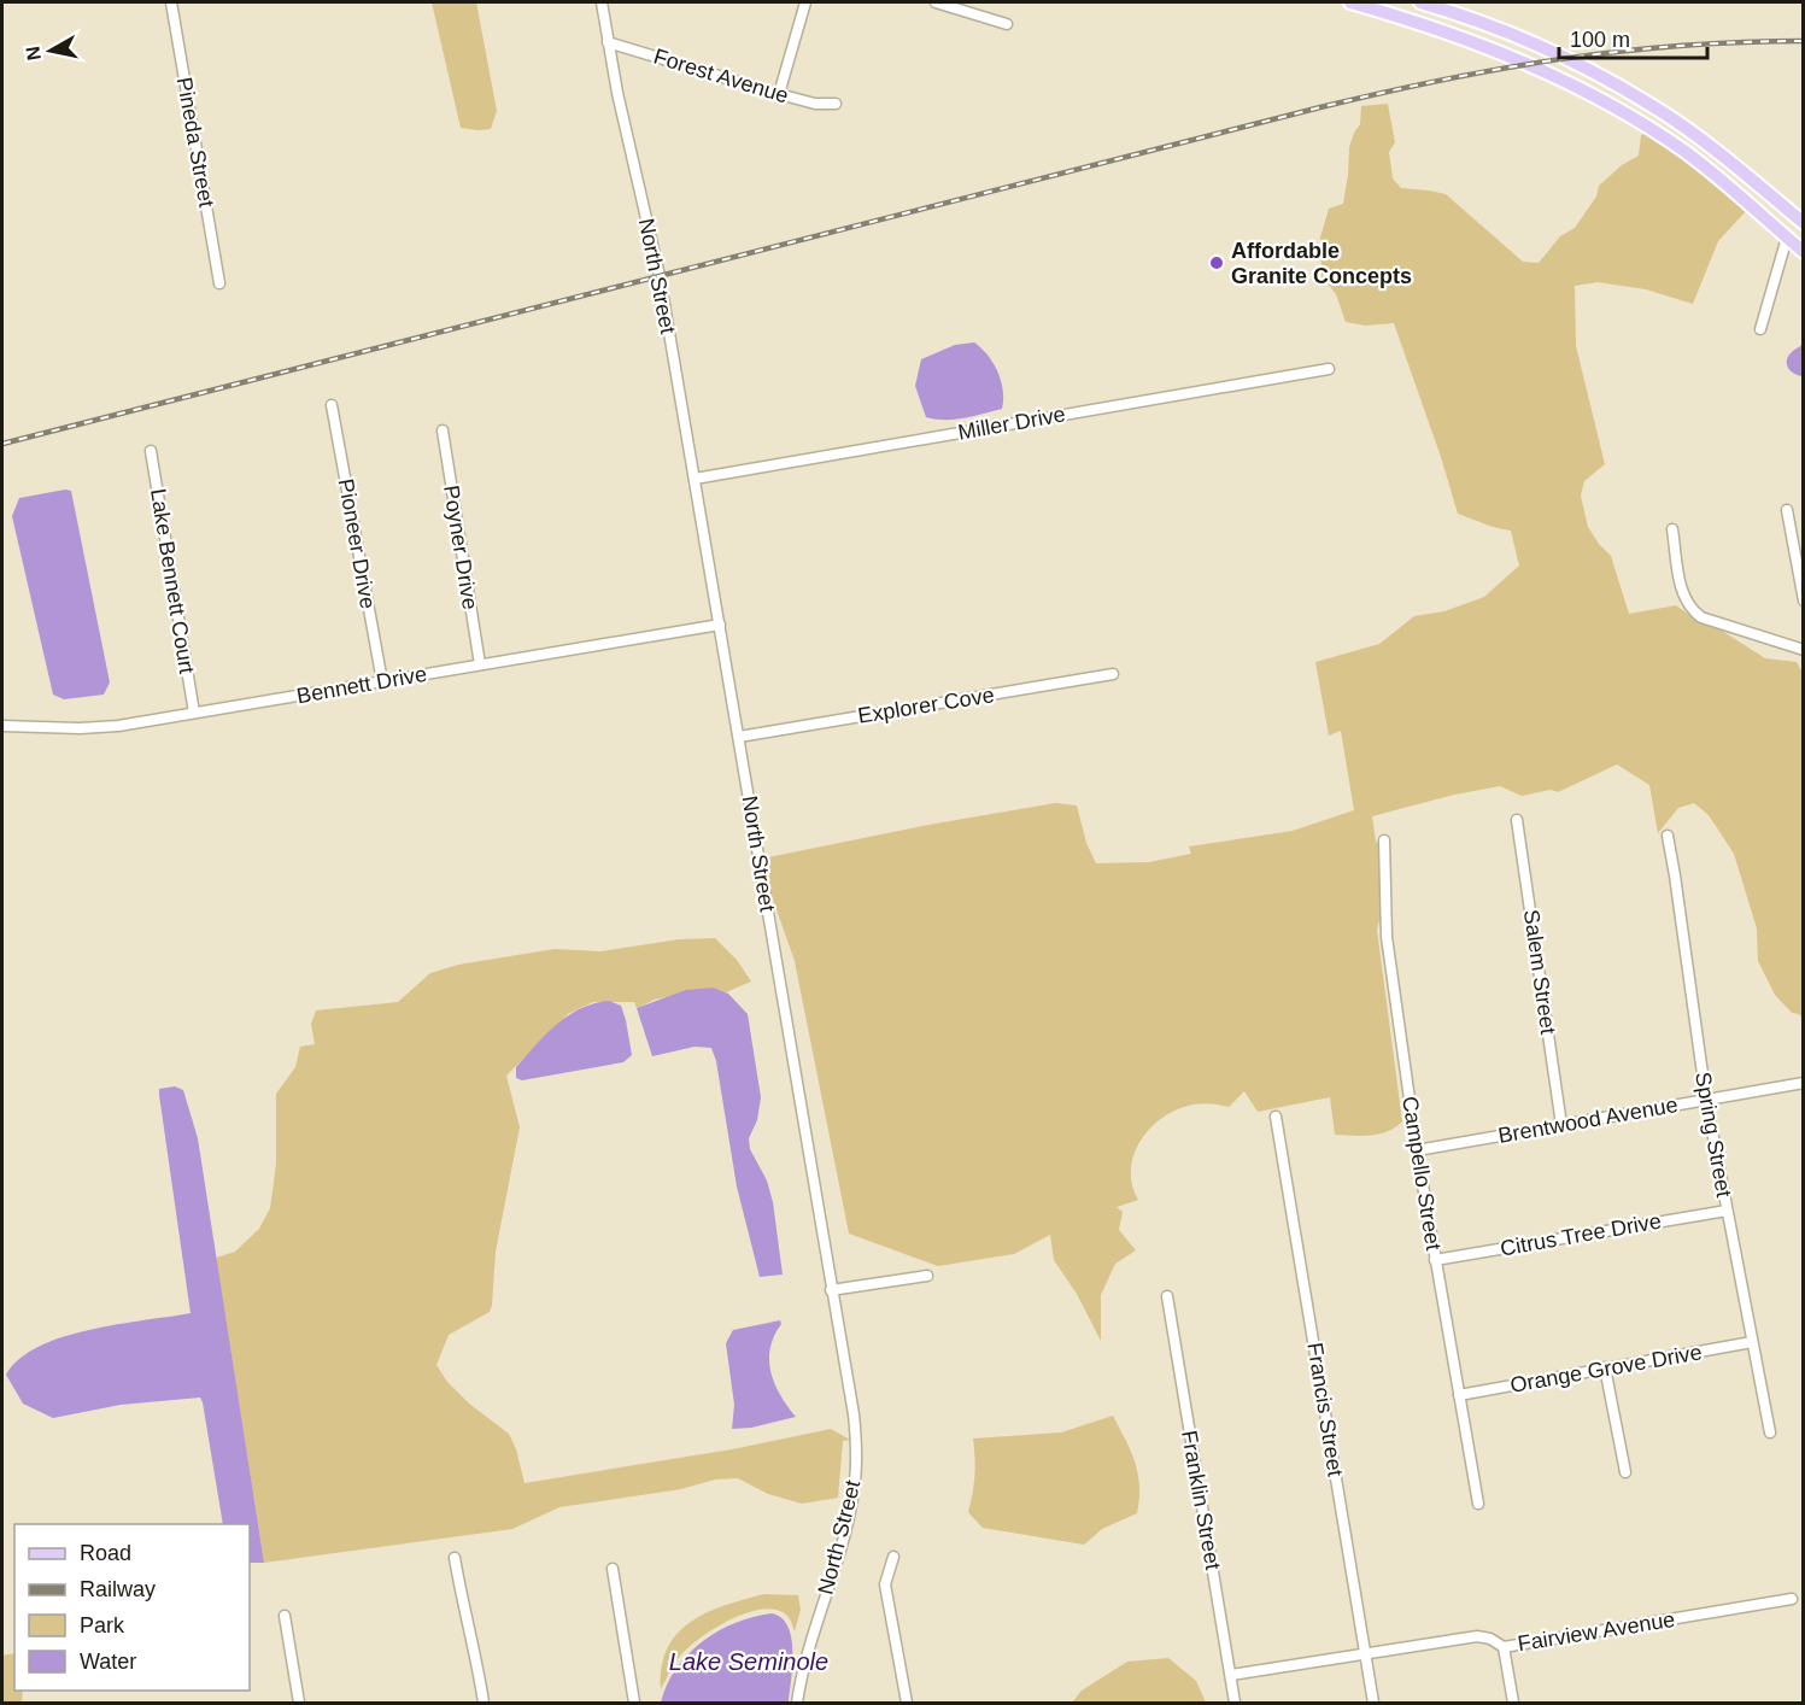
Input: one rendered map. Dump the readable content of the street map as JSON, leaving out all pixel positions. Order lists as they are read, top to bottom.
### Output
{
  "streets": {
    "street": [
      "Forest Avenue",
      "Pineda Street",
      "North Street",
      "Miller Drive",
      "Pioneer Drive",
      "Poyner Drive",
      "Lake Bennett Court",
      "Bennett Drive",
      "Explorer Cove",
      "Salem Street",
      "Brentwood Avenue",
      "Spring Street",
      "Campello Street",
      "Citrus Tree Drive",
      "Orange Grove Drive",
      "Francis Street",
      "Franklin Street",
      "Fairview Avenue"
    ]
  },
  "crossings": [
    ["Forest Avenue", "North Street"],
    ["North Street", "Miller Drive"],
    ["North Street", "Bennett Drive"],
    ["North Street", "Explorer Cove"],
    ["Pioneer Drive", "Bennett Drive"],
    ["Poyner Drive", "Bennett Drive"],
    ["Lake Bennett Court", "Bennett Drive"],
    ["Salem Street", "Brentwood Avenue"],
    ["Brentwood Avenue", "Spring Street"],
    ["Brentwood Avenue", "Campello Street"],
    ["Spring Street", "Citrus Tree Drive"],
    ["Spring Street", "Orange Grove Drive"],
    ["Campello Street", "Citrus Tree Drive"],
    ["Campello Street", "Orange Grove Drive"],
    ["Francis Street", "Fairview Avenue"],
    ["Franklin Street", "Fairview Avenue"]
  ],
  "water": ["Lake Seminole"],
  "places": ["Affordable Granite Concepts"],
  "legend": [
    "Road",
    "Railway",
    "Park",
    "Water"
  ],
  "scale_bar": "100 m",
  "north": "left"
}
